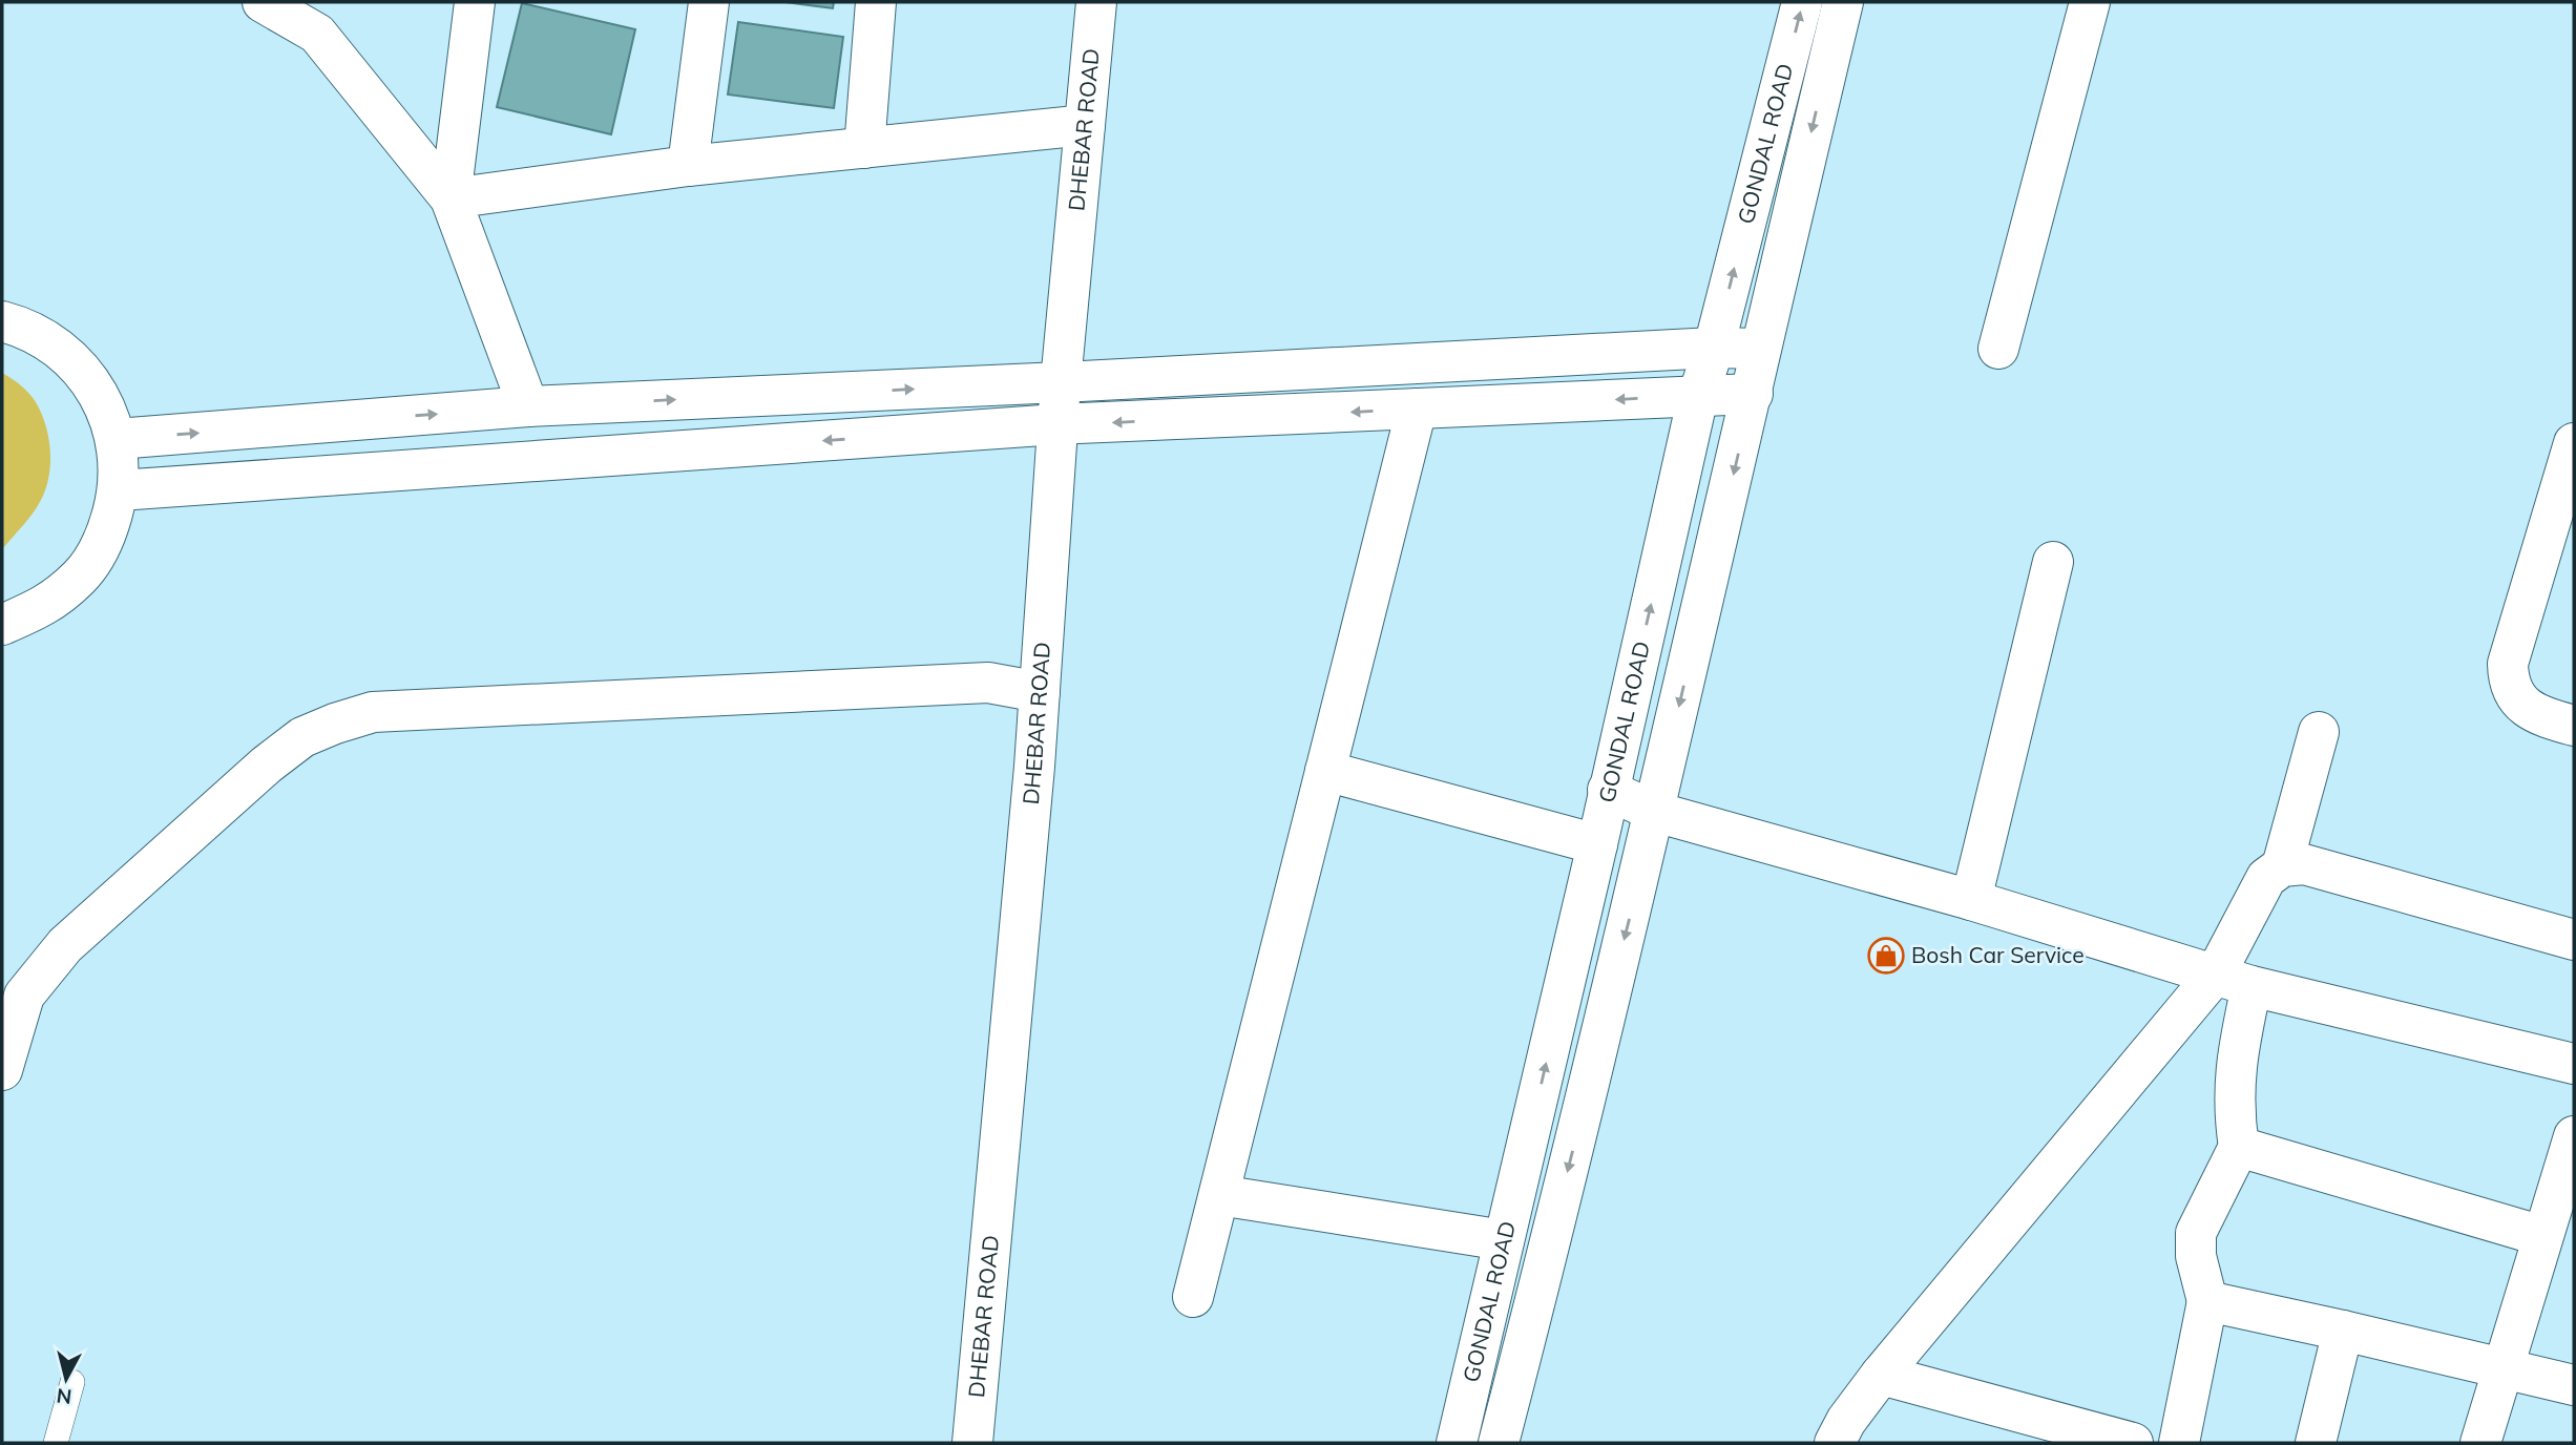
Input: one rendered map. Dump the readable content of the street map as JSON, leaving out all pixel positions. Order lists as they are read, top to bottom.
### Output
{
  "streets": {
    "street": ["DHEBAR ROAD", "GONDAL ROAD"]
  },
  "places": {
    "shop": ["Bosh Car Service"]
  },
  "north": "bottom"
}
